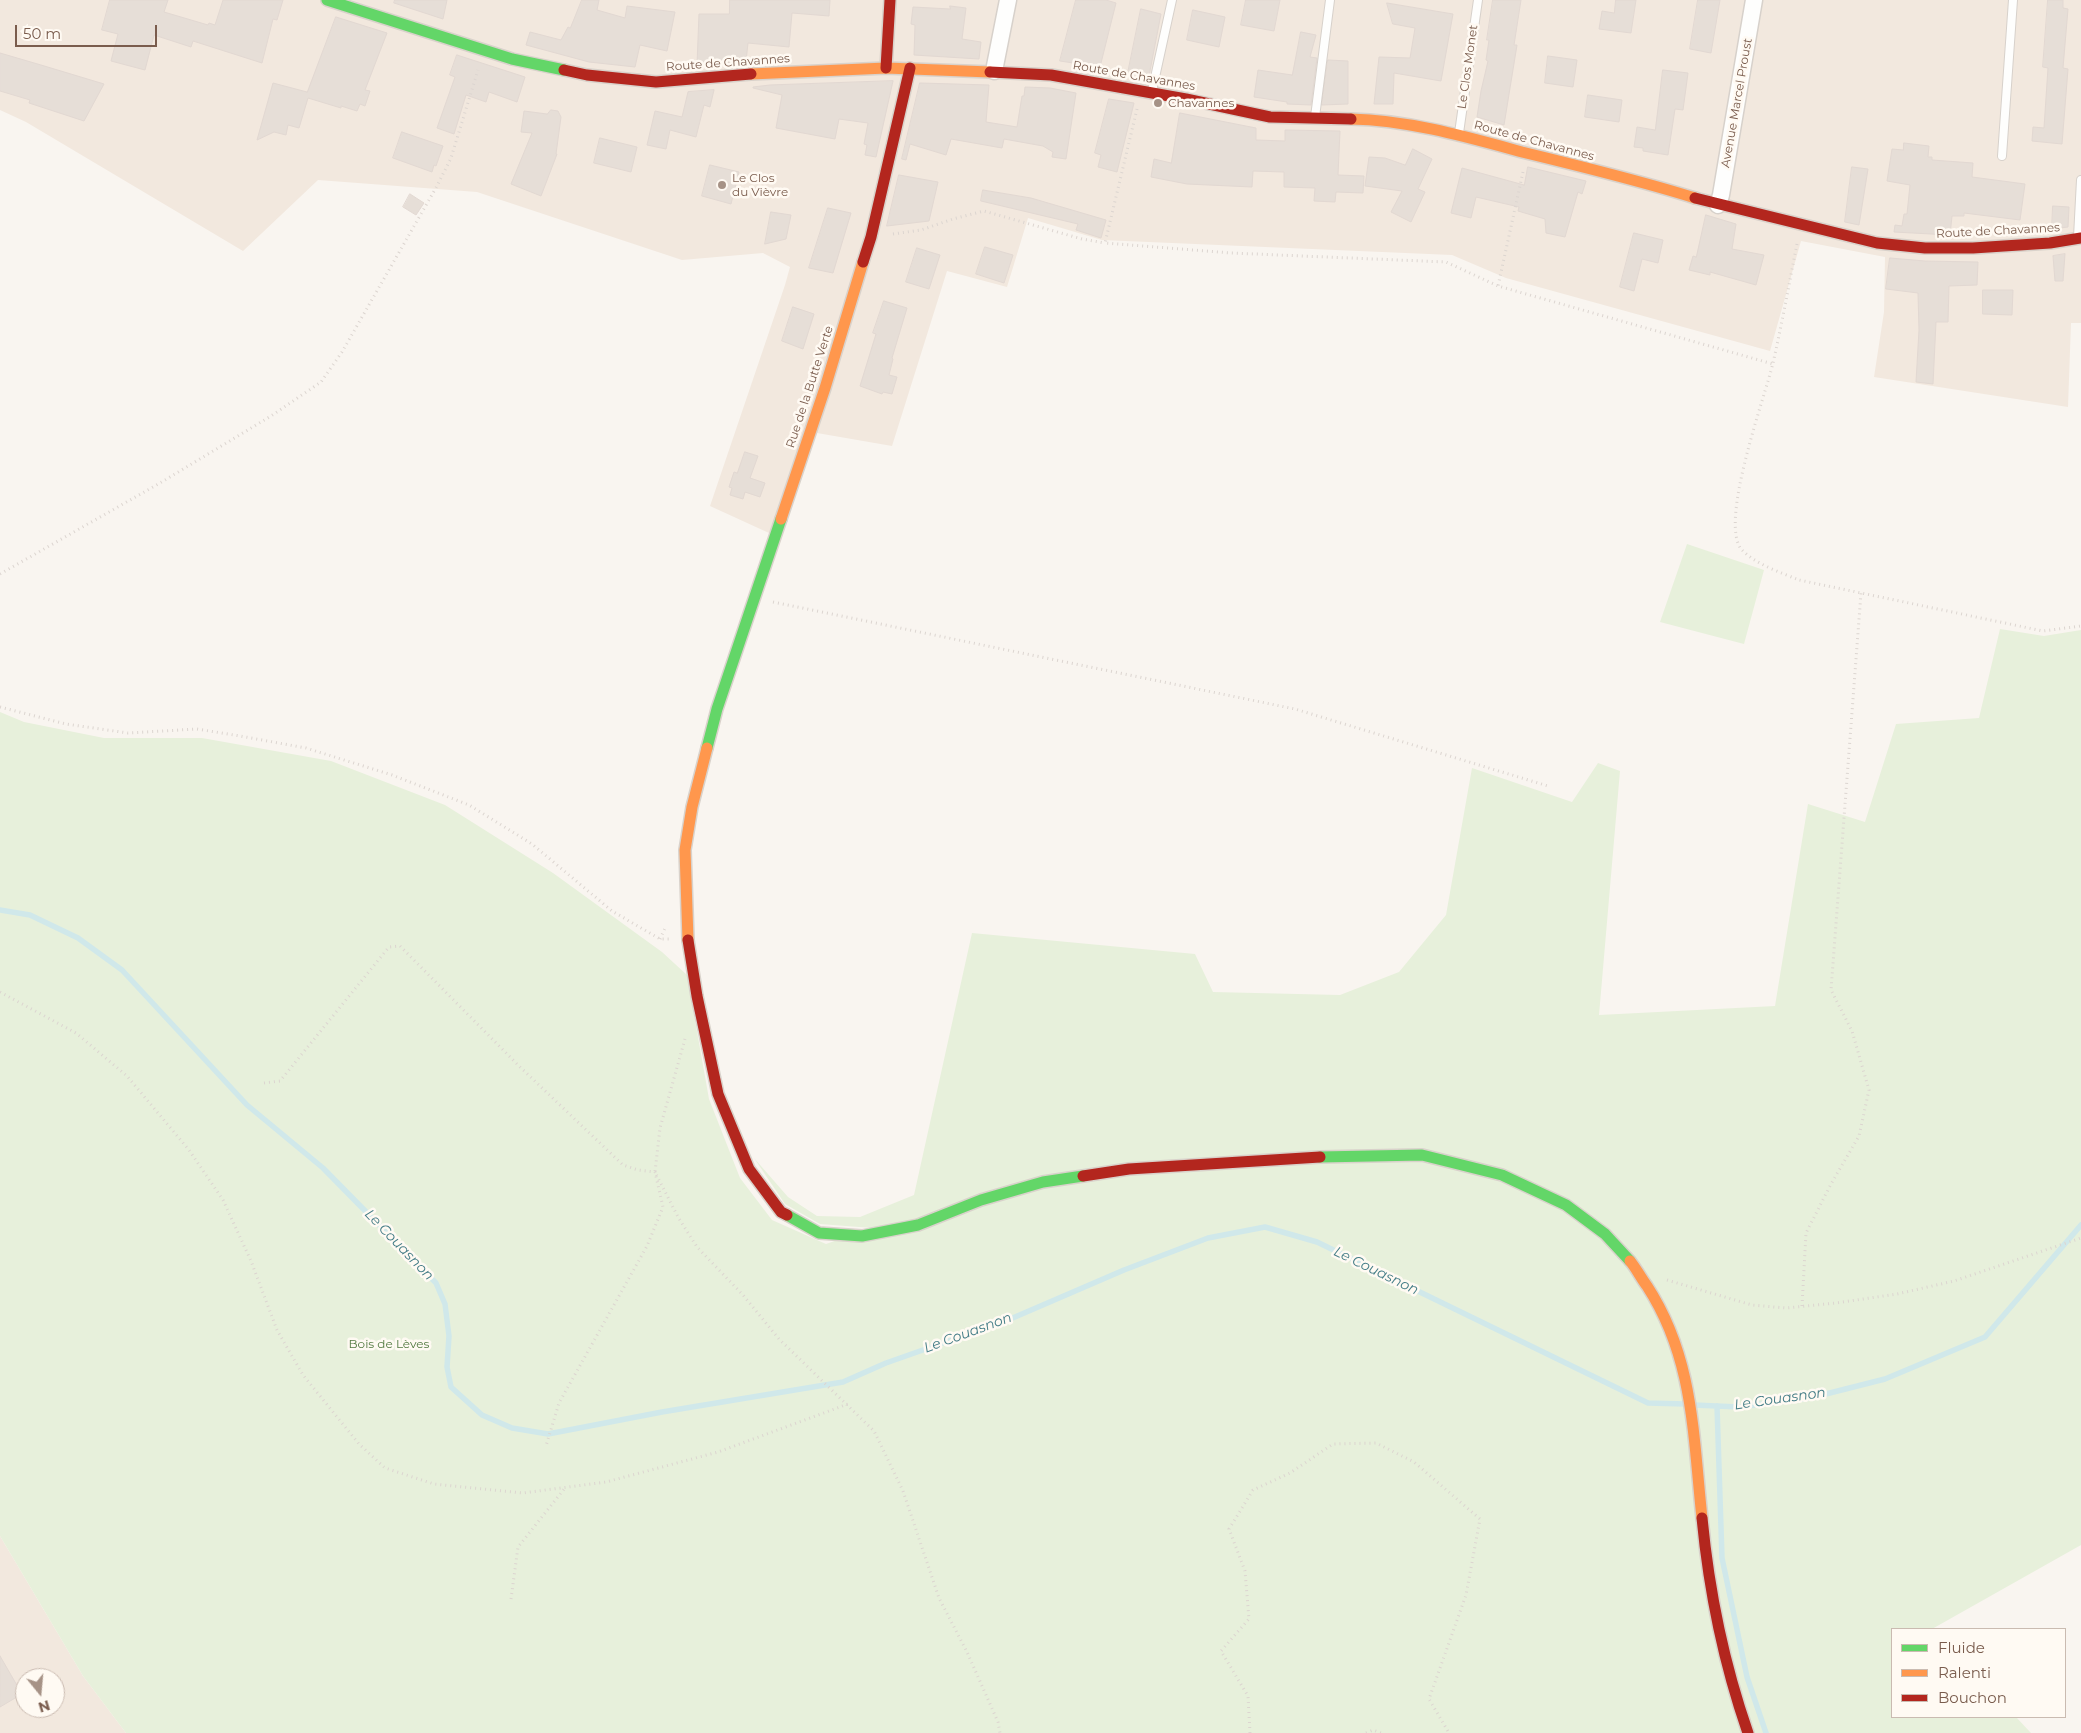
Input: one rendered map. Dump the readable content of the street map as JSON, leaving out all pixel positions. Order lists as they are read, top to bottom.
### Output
{
  "streets": {
    "street": ["Route de Chavannes", "Avenue Marcel Proust", "Rue de la Butte Verte"],
    "lane": ["Le Clos Monet"]
  },
  "crossings": [
    ["Route de Chavannes", "Le Clos Monet"],
    ["Route de Chavannes", "Avenue Marcel Proust"],
    ["Route de Chavannes", "Rue de la Butte Verte"]
  ],
  "water": ["Le Couasnon"],
  "parks": ["Bois de Lèves"],
  "places": ["Chavannes", "Le Clos du Vièvre"],
  "legend": ["Fluide", "Ralenti", "Bouchon"],
  "scale_bar": "50 m",
  "north": "bottom"
}
